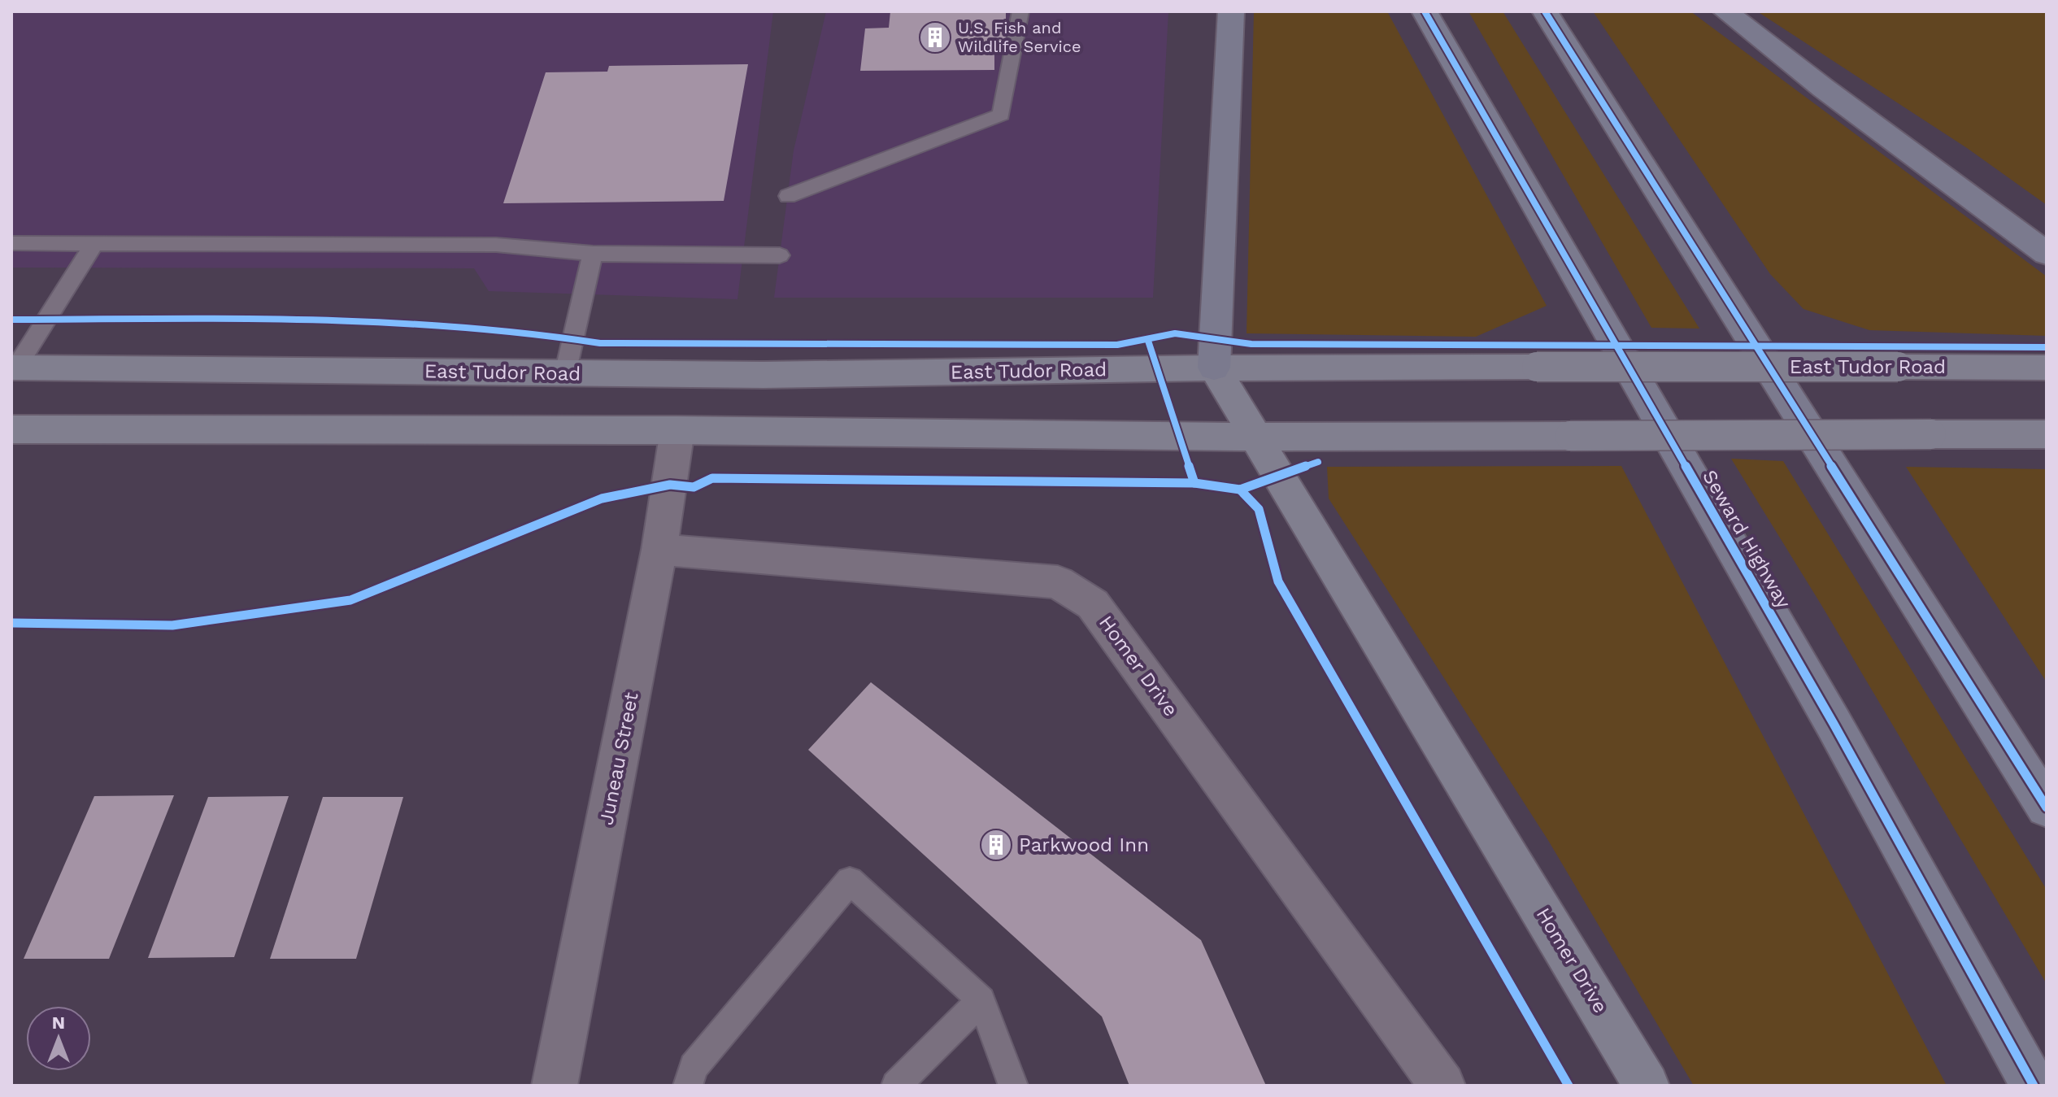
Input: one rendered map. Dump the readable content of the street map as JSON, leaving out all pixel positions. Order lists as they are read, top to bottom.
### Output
{
  "streets": {
    "highway": ["Seward Highway"],
    "main road": ["East Tudor Road", "Homer Drive"],
    "street": ["Juneau Street"]
  },
  "crossings": [
    ["East Tudor Road", "Homer Drive"],
    ["Homer Drive", "Juneau Street"]
  ],
  "places": {
    "building": ["U.S. Fish and Wildlife Service", "Parkwood Inn"]
  },
  "north": "top"
}
